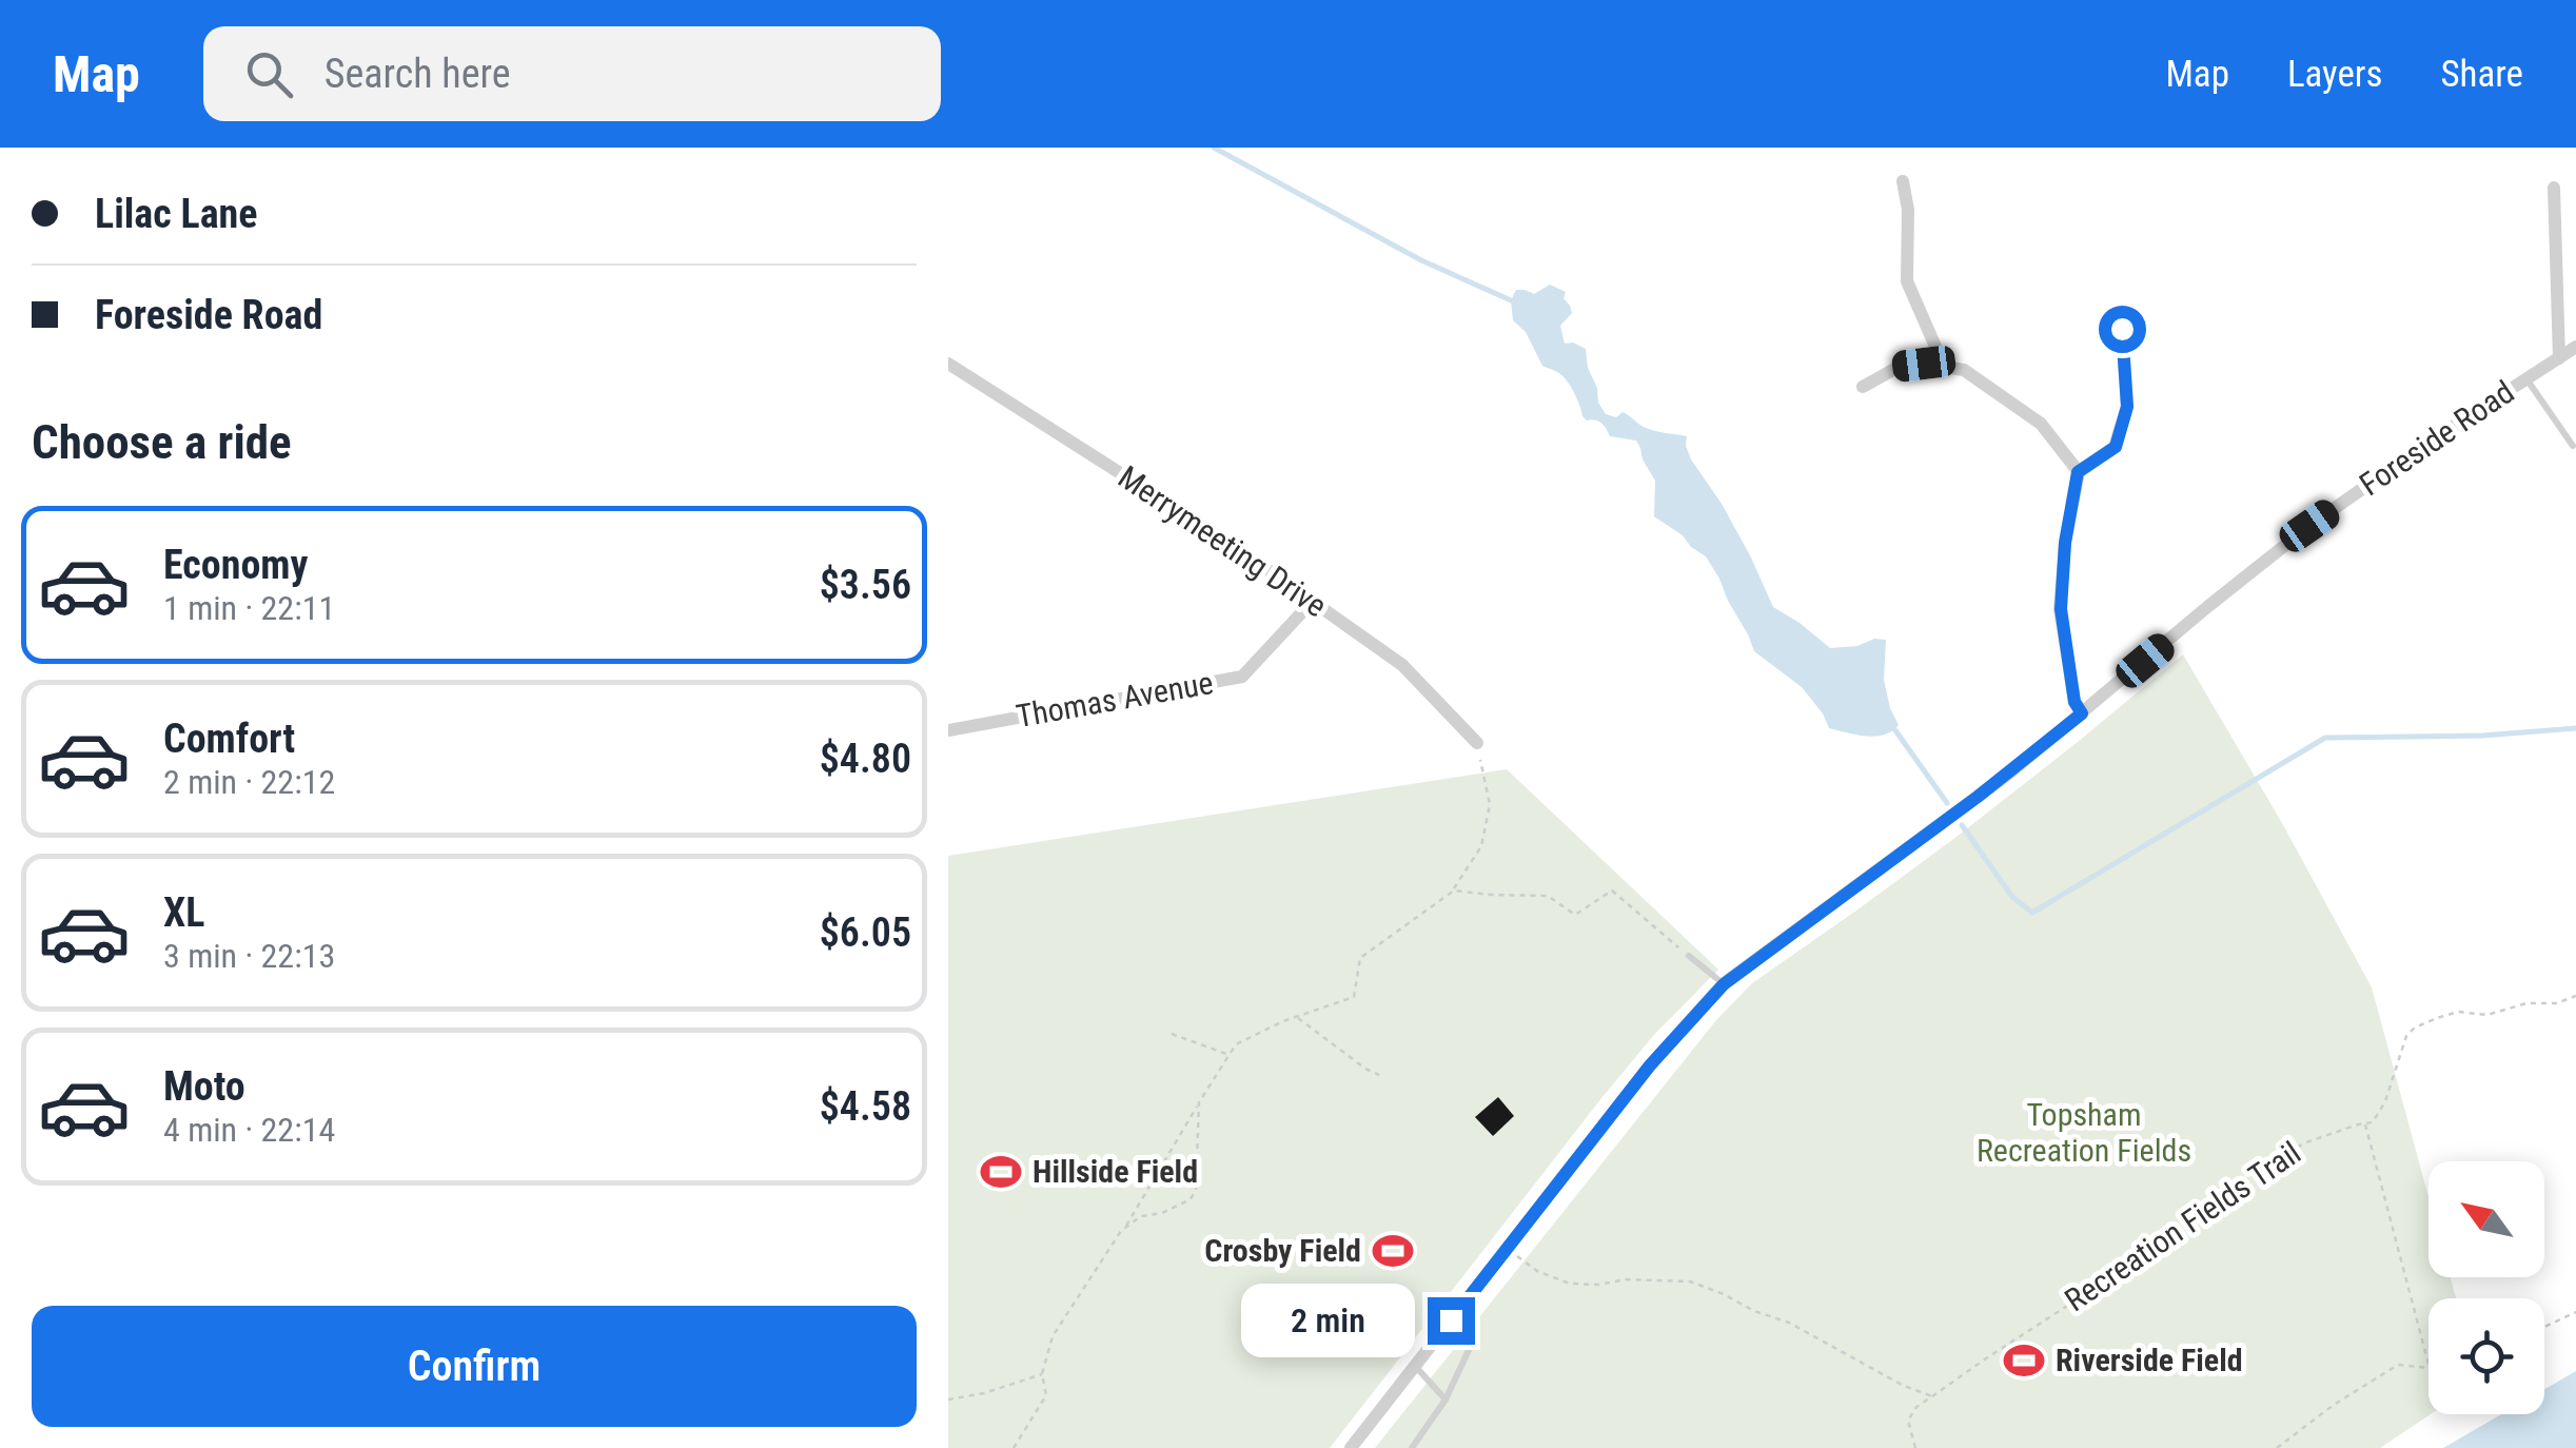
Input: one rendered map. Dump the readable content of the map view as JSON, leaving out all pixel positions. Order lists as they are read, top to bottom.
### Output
{
  "streets": {
    "street": ["Foreside Road", "Merrymeeting Drive", "Thomas Avenue"],
    "path": ["Recreation Fields Trail"]
  },
  "crossings": [
    ["Merrymeeting Drive", "Thomas Avenue"]
  ],
  "parks": ["Topsham Recreation Fields"],
  "places": {
    "sports": ["Hillside Field", "Crosby Field", "Riverside Field"]
  },
  "north": "top left",
  "page": {
    "header": "Map",
    "search": "Search here",
    "nav": ["Map", "Layers", "Share"],
    "banner": ["Lilac Lane", "Foreside Road"],
    "heading": "Choose a ride",
    "list": [
      {
        "name": "Economy",
        "note": "1 min · 22:11",
        "value": "$3.56"
      },
      {
        "name": "Comfort",
        "note": "2 min · 22:12",
        "value": "$4.80"
      },
      {
        "name": "XL",
        "note": "3 min · 22:13",
        "value": "$6.05"
      },
      {
        "name": "Moto",
        "note": "4 min · 22:14",
        "value": "$4.58"
      }
    ],
    "bubble": "2 min",
    "buttons": "Confirm"
  }
}
